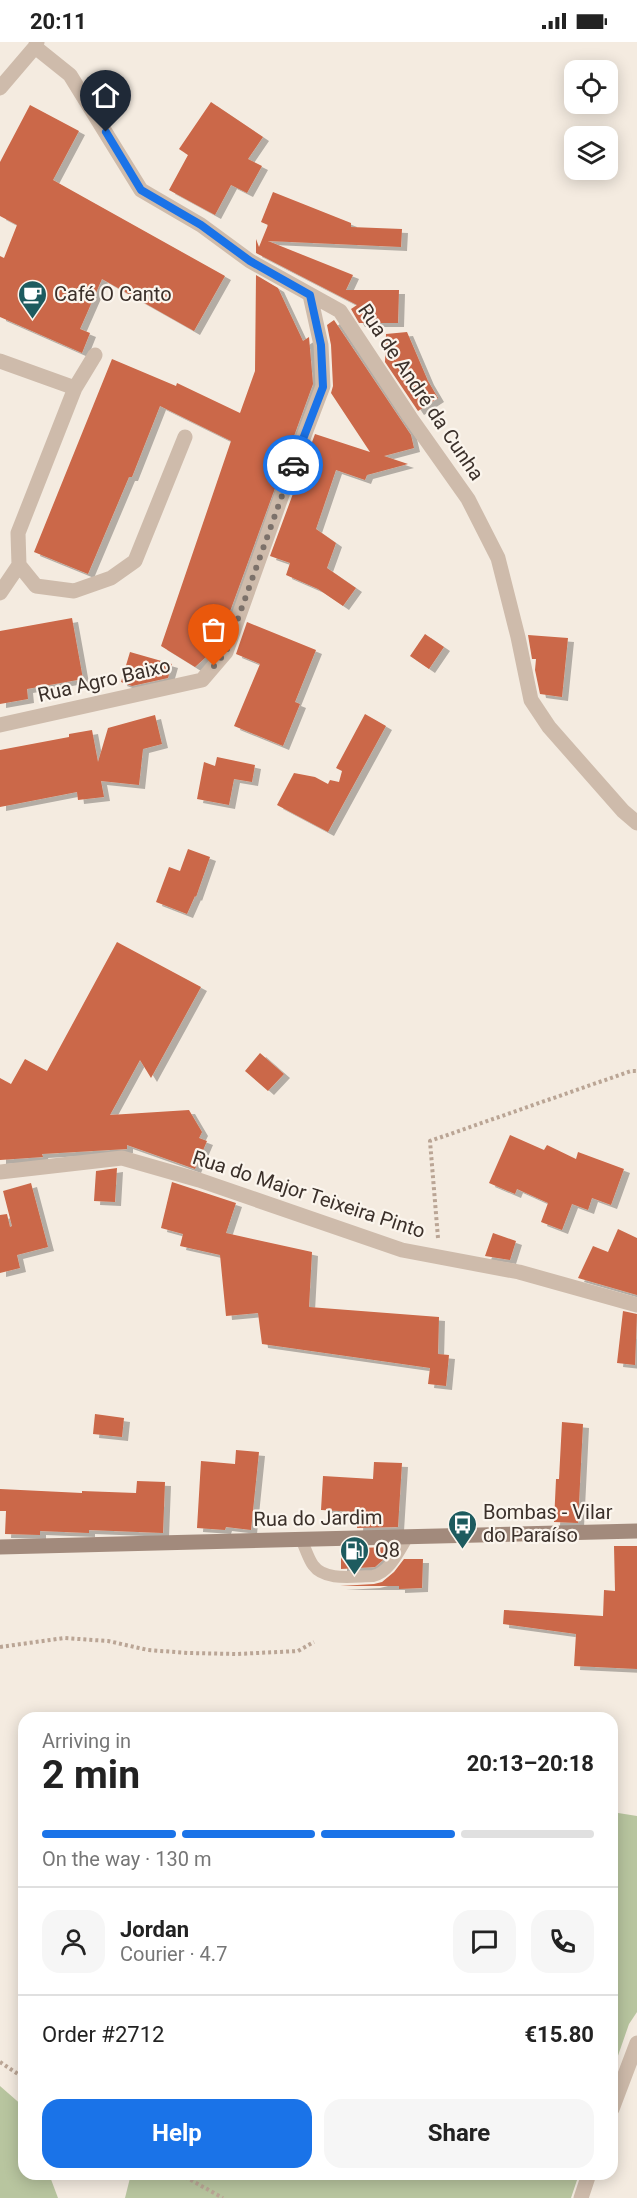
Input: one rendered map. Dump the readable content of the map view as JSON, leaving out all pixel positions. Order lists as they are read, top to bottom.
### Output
{
  "streets": {
    "main road": ["Rua do Jardim"],
    "street": ["Rua de André da Cunha", "Rua Agro Baixo", "Rua do Major Teixeira Pinto"]
  },
  "crossings": [
    ["Rua de André da Cunha", "Rua Agro Baixo"]
  ],
  "places": {
    "cafe": ["Café O Canto"],
    "bus stop": ["Bombas - Vilar do Paraíso"],
    "fuel station": ["Q8"]
  },
  "page": {
    "status": "20:11",
    "heading": ["2 min", "Arriving in", "20:13–20:18"],
    "panel": [
      "Jordan",
      "Courier · 4.7",
      "Order #2712",
      "€15.80"
    ],
    "bar": "On the way · 130 m",
    "buttons": ["Help", "Share"]
  }
}
